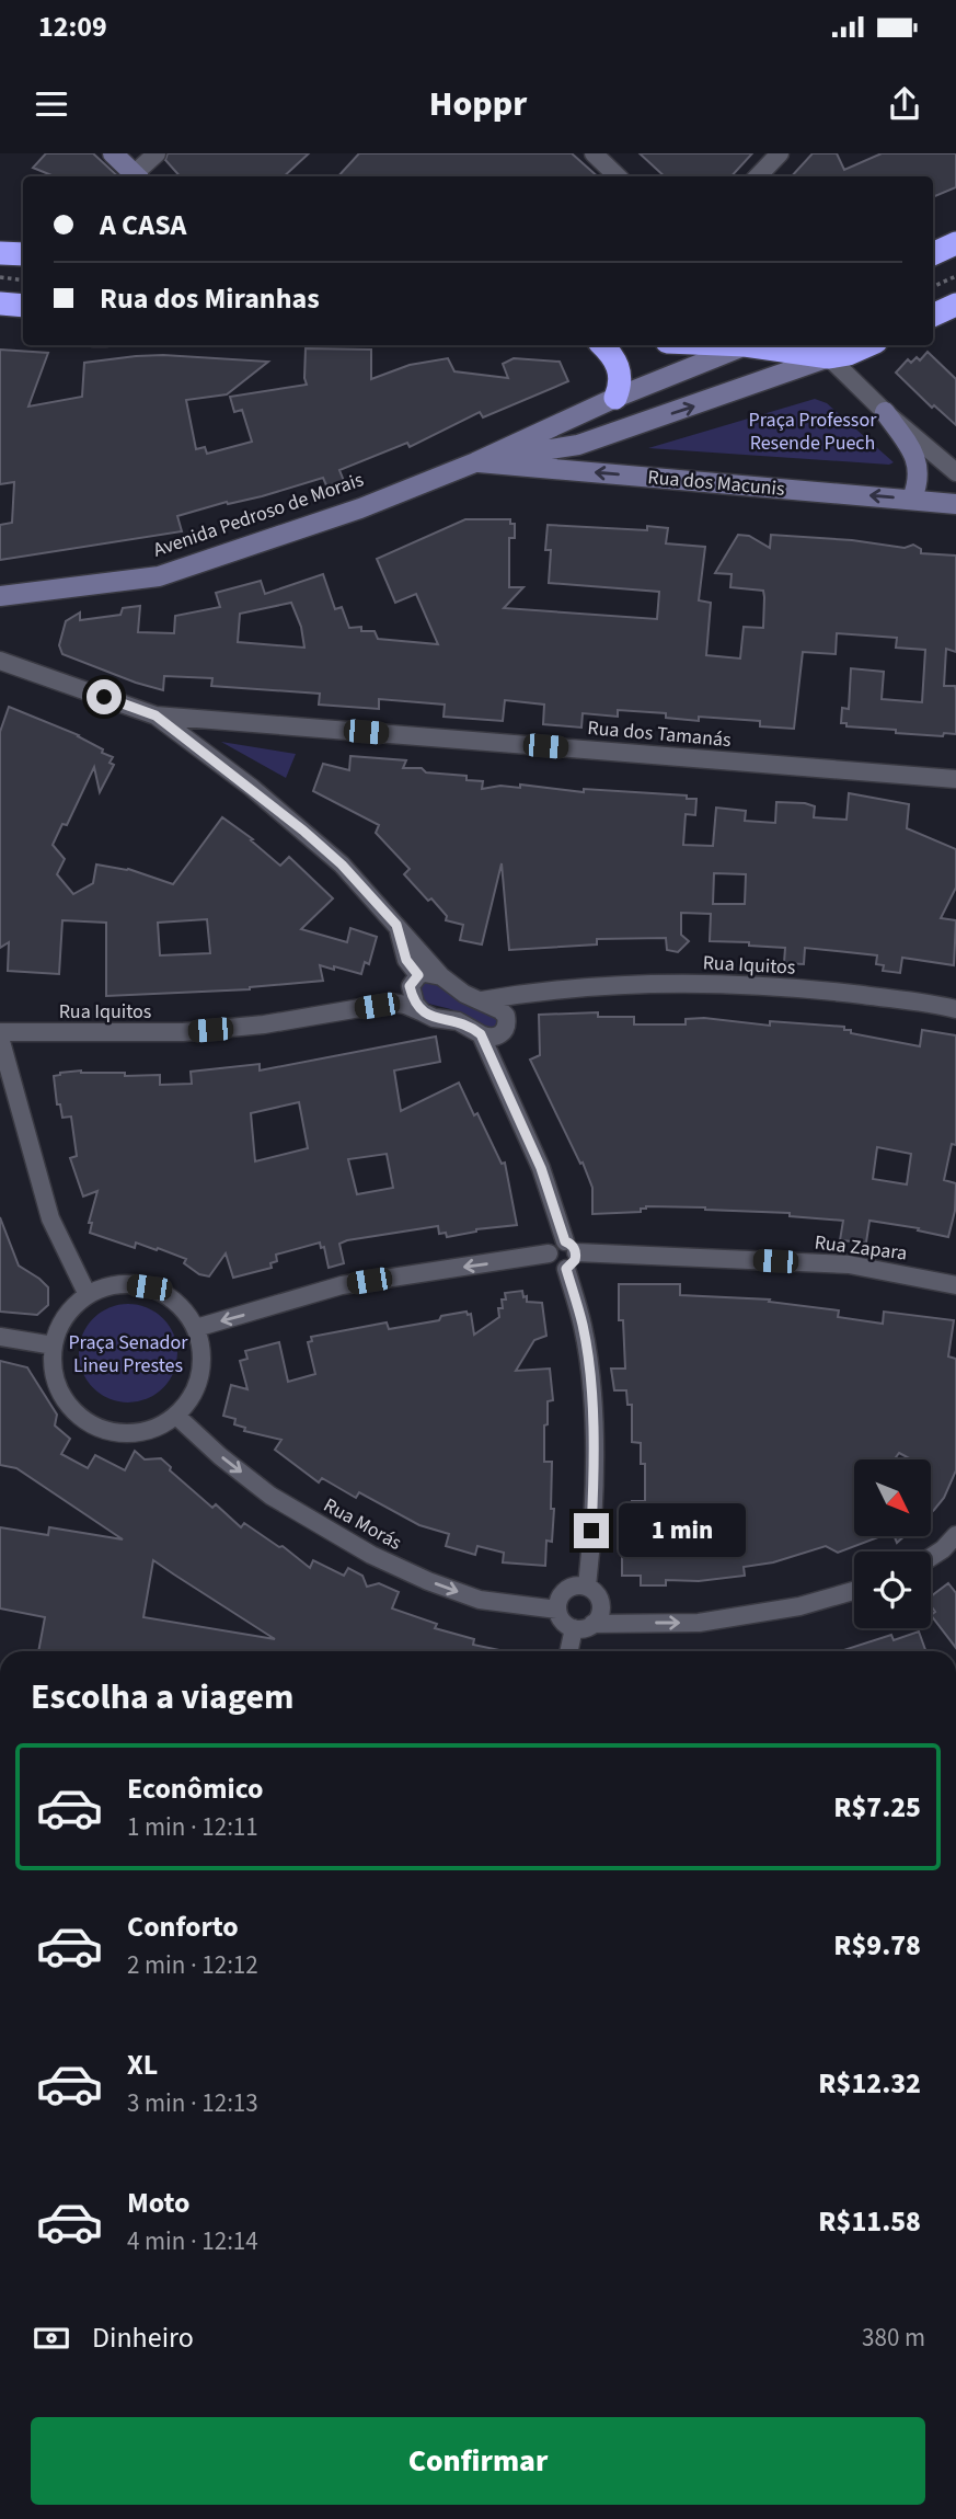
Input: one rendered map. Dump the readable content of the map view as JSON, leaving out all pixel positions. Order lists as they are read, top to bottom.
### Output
{
  "streets": {
    "highway": ["Avenida Pedroso de Morais"],
    "main road": ["Rua dos Macunis"],
    "street": [
      "Rua dos Tamanás",
      "Rua Iquitos",
      "Rua Zapara",
      "Rua Morás"
    ]
  },
  "crossings": [
    ["Rua dos Macunis", "Avenida Pedroso de Morais"]
  ],
  "one_way": ["Rua dos Macunis", "Rua Morás"],
  "parks": ["Praça Professor Resende Puech", "Praça Senador Lineu Prestes"],
  "north": "bottom right",
  "page": {
    "status": "12:09",
    "header": "Hoppr",
    "banner": ["A CASA", "Rua dos Miranhas"],
    "bubble": "1 min",
    "heading": "Escolha a viagem",
    "list": [
      {
        "name": "Econômico",
        "note": "1 min · 12:11",
        "value": "R$7.25"
      },
      {
        "name": "Conforto",
        "note": "2 min · 12:12",
        "value": "R$9.78"
      },
      {
        "name": "XL",
        "note": "3 min · 12:13",
        "value": "R$12.32"
      },
      {
        "name": "Moto",
        "note": "4 min · 12:14",
        "value": "R$11.58"
      }
    ],
    "pay": ["Dinheiro", "380 m"],
    "buttons": "Confirmar"
  }
}
